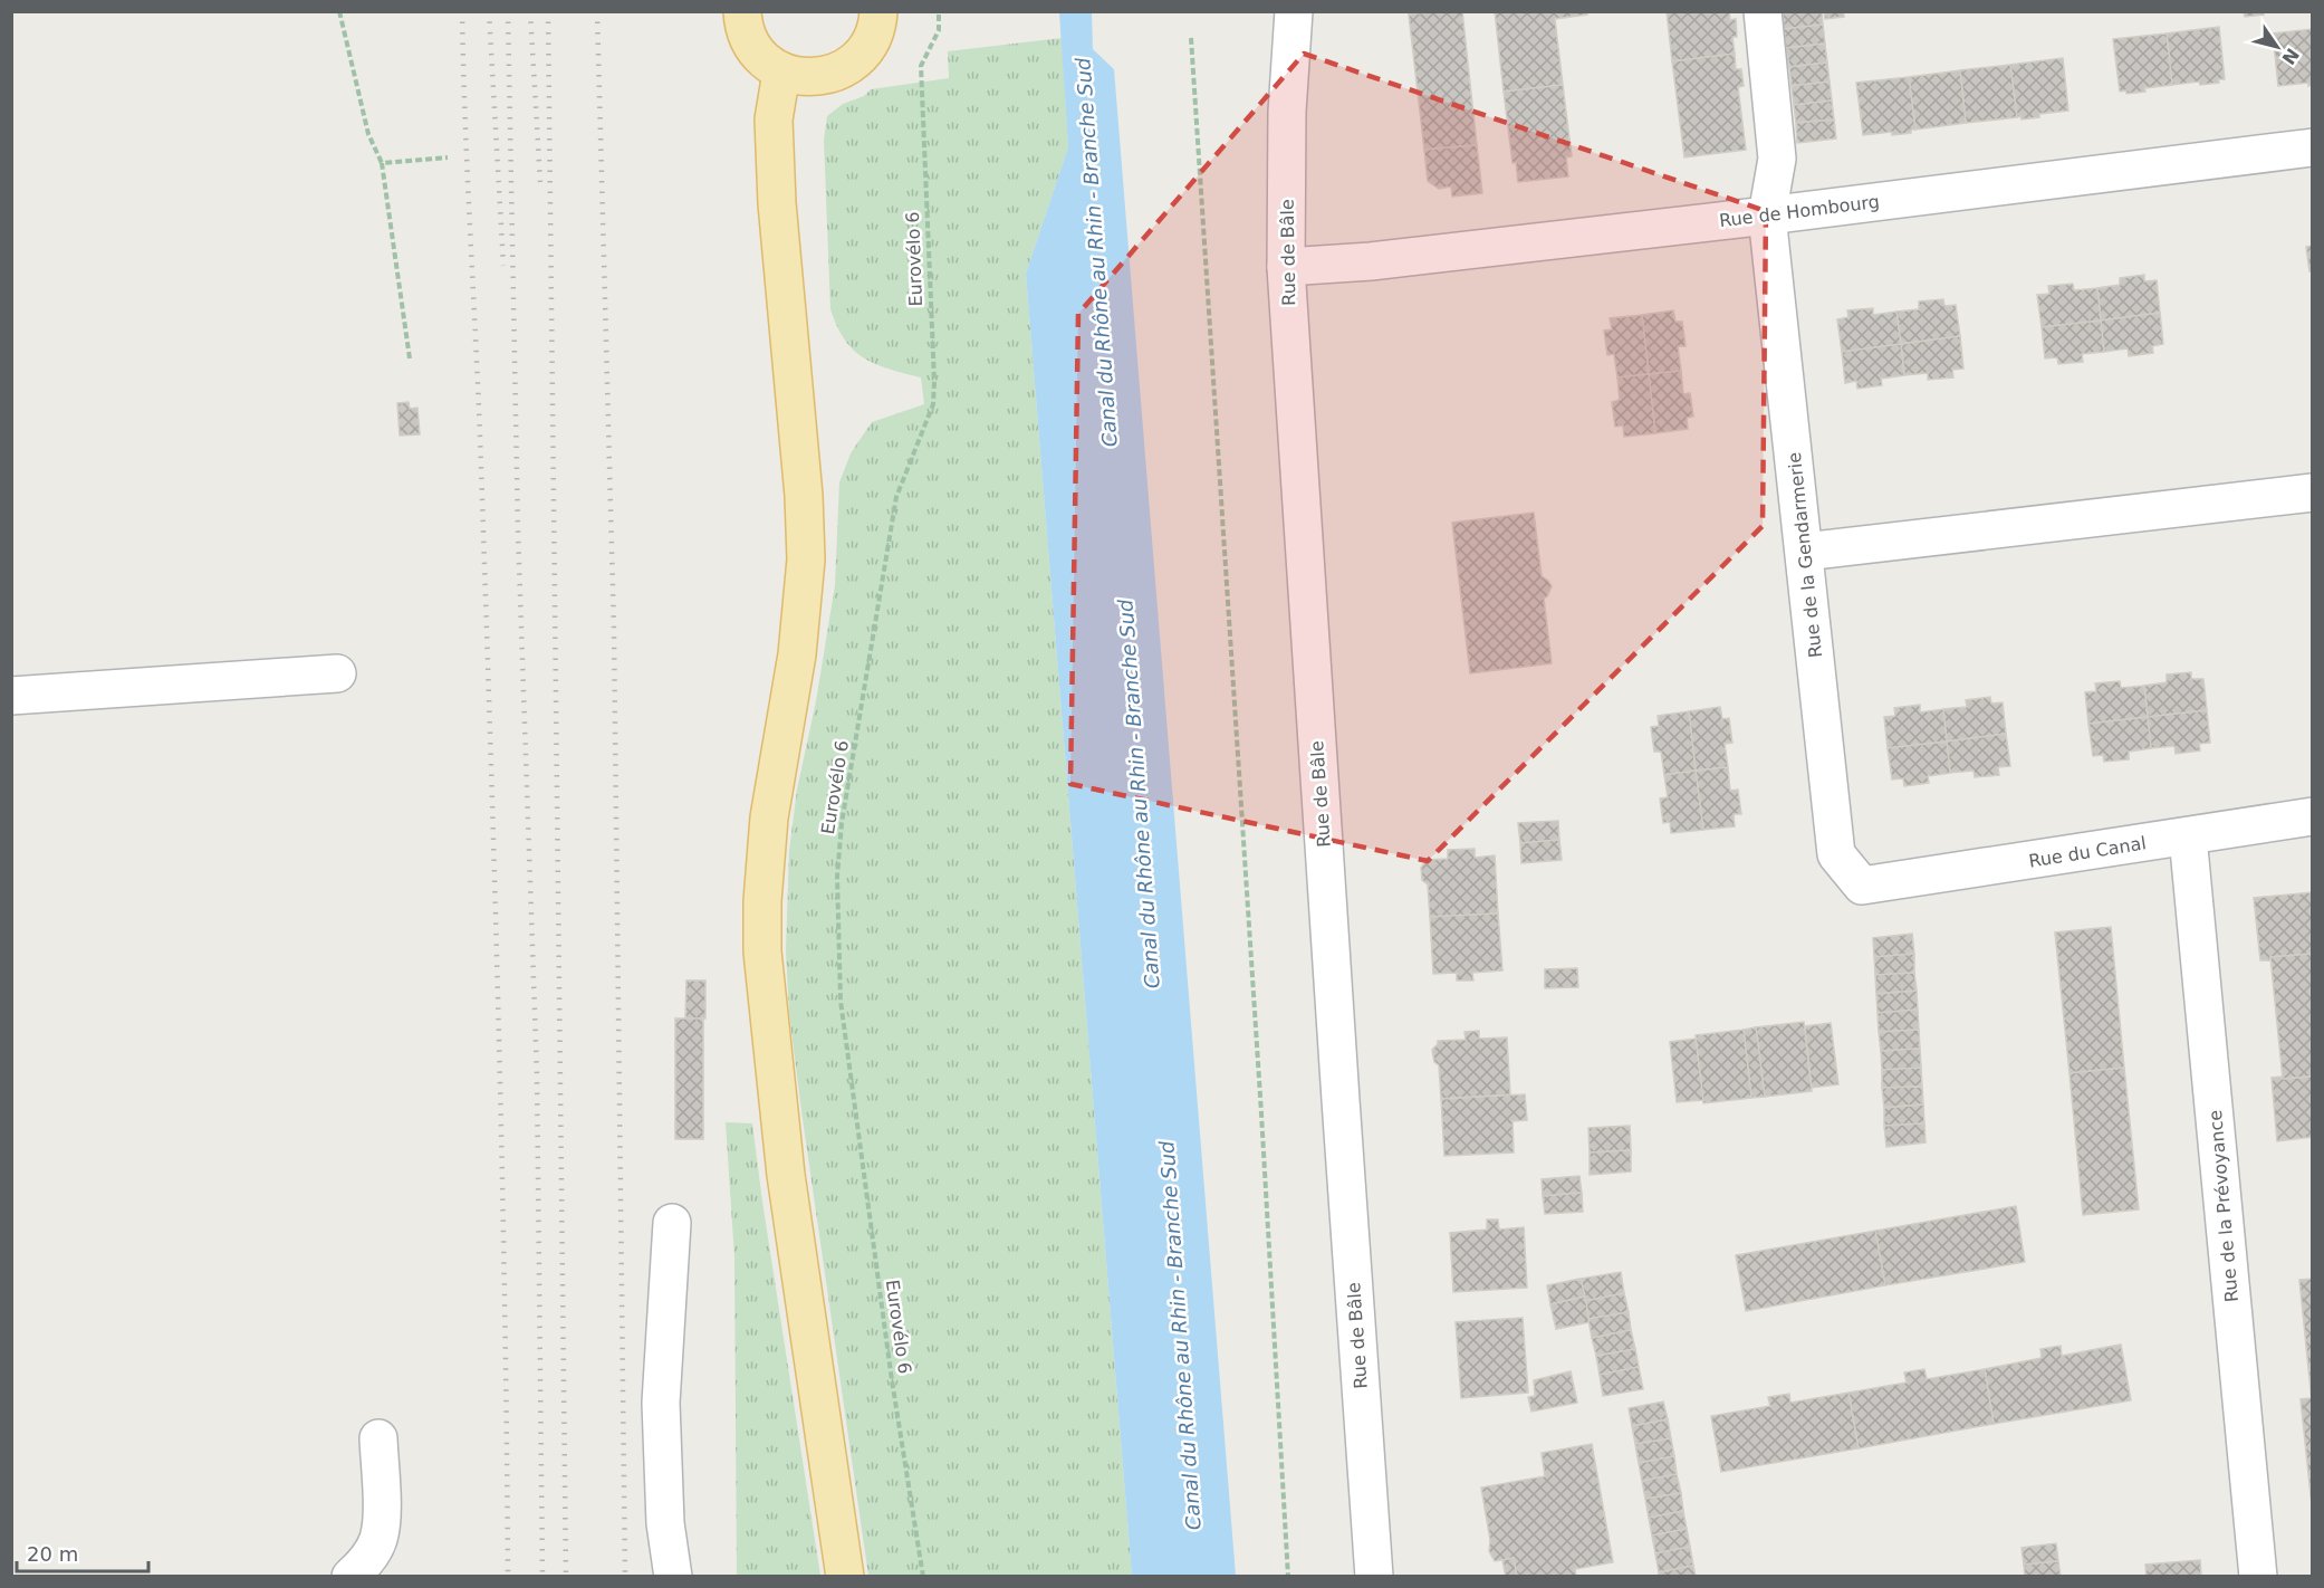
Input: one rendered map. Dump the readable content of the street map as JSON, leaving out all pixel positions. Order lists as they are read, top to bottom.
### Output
{
  "streets": {
    "street": [
      "Rue de Hombourg",
      "Rue de Bâle",
      "Rue de la Gendarmerie",
      "Rue du Canal",
      "Rue de la Prévoyance"
    ],
    "path": ["Eurovélo 6"]
  },
  "crossings": [
    ["Rue de Hombourg", "Rue de Bâle"],
    ["Rue de Hombourg", "Rue de la Gendarmerie"],
    ["Rue de la Gendarmerie", "Rue du Canal"],
    ["Rue du Canal", "Rue de la Prévoyance"]
  ],
  "water": ["Canal du Rhône au Rhin - Branche Sud"],
  "scale_bar": "20 m",
  "north": "bottom right"
}
